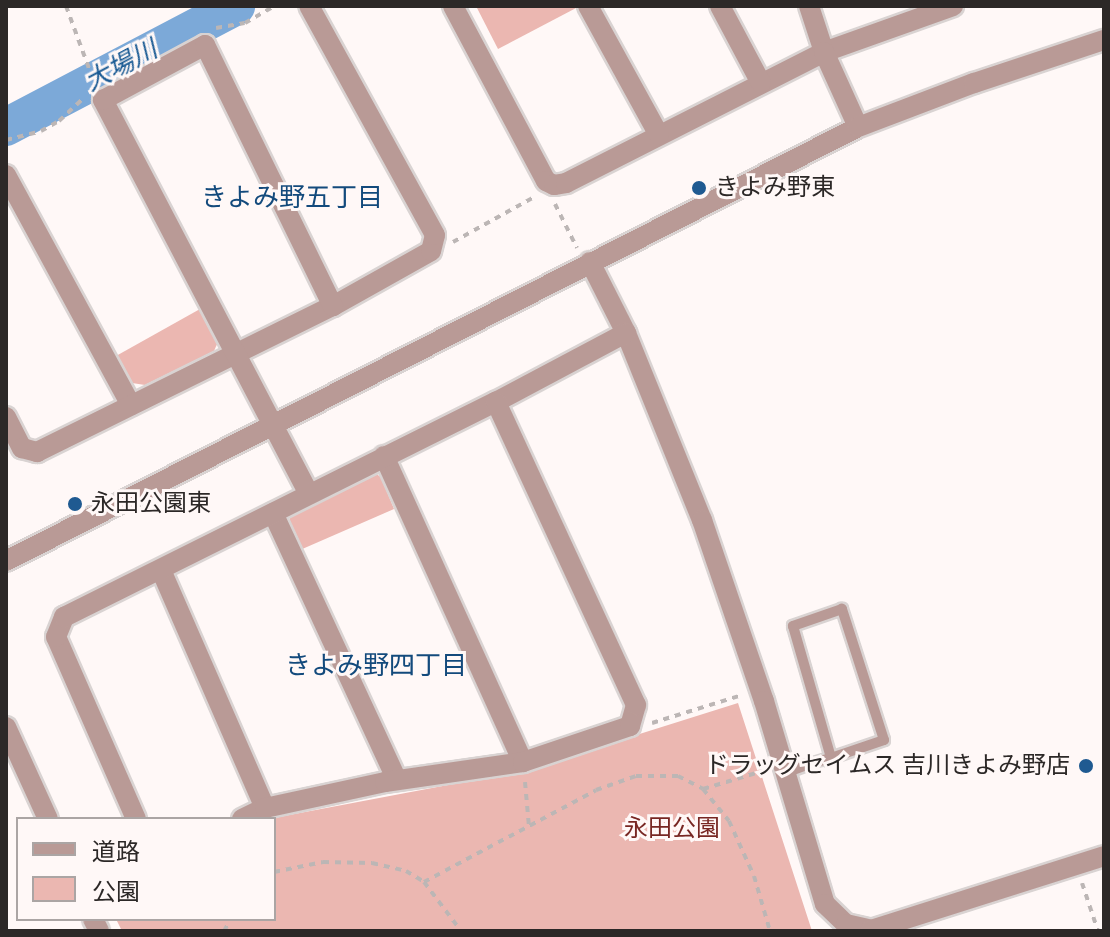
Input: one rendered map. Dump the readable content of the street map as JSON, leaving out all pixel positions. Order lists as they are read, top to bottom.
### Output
{
  "districts": ["きよみ野五丁目", "きよみ野四丁目"],
  "water": ["大場川"],
  "parks": ["永田公園"],
  "places": ["きよみ野東", "永田公園東", "ドラッグセイムス 吉川きよみ野店"],
  "legend": ["道路", "公園"]
}
